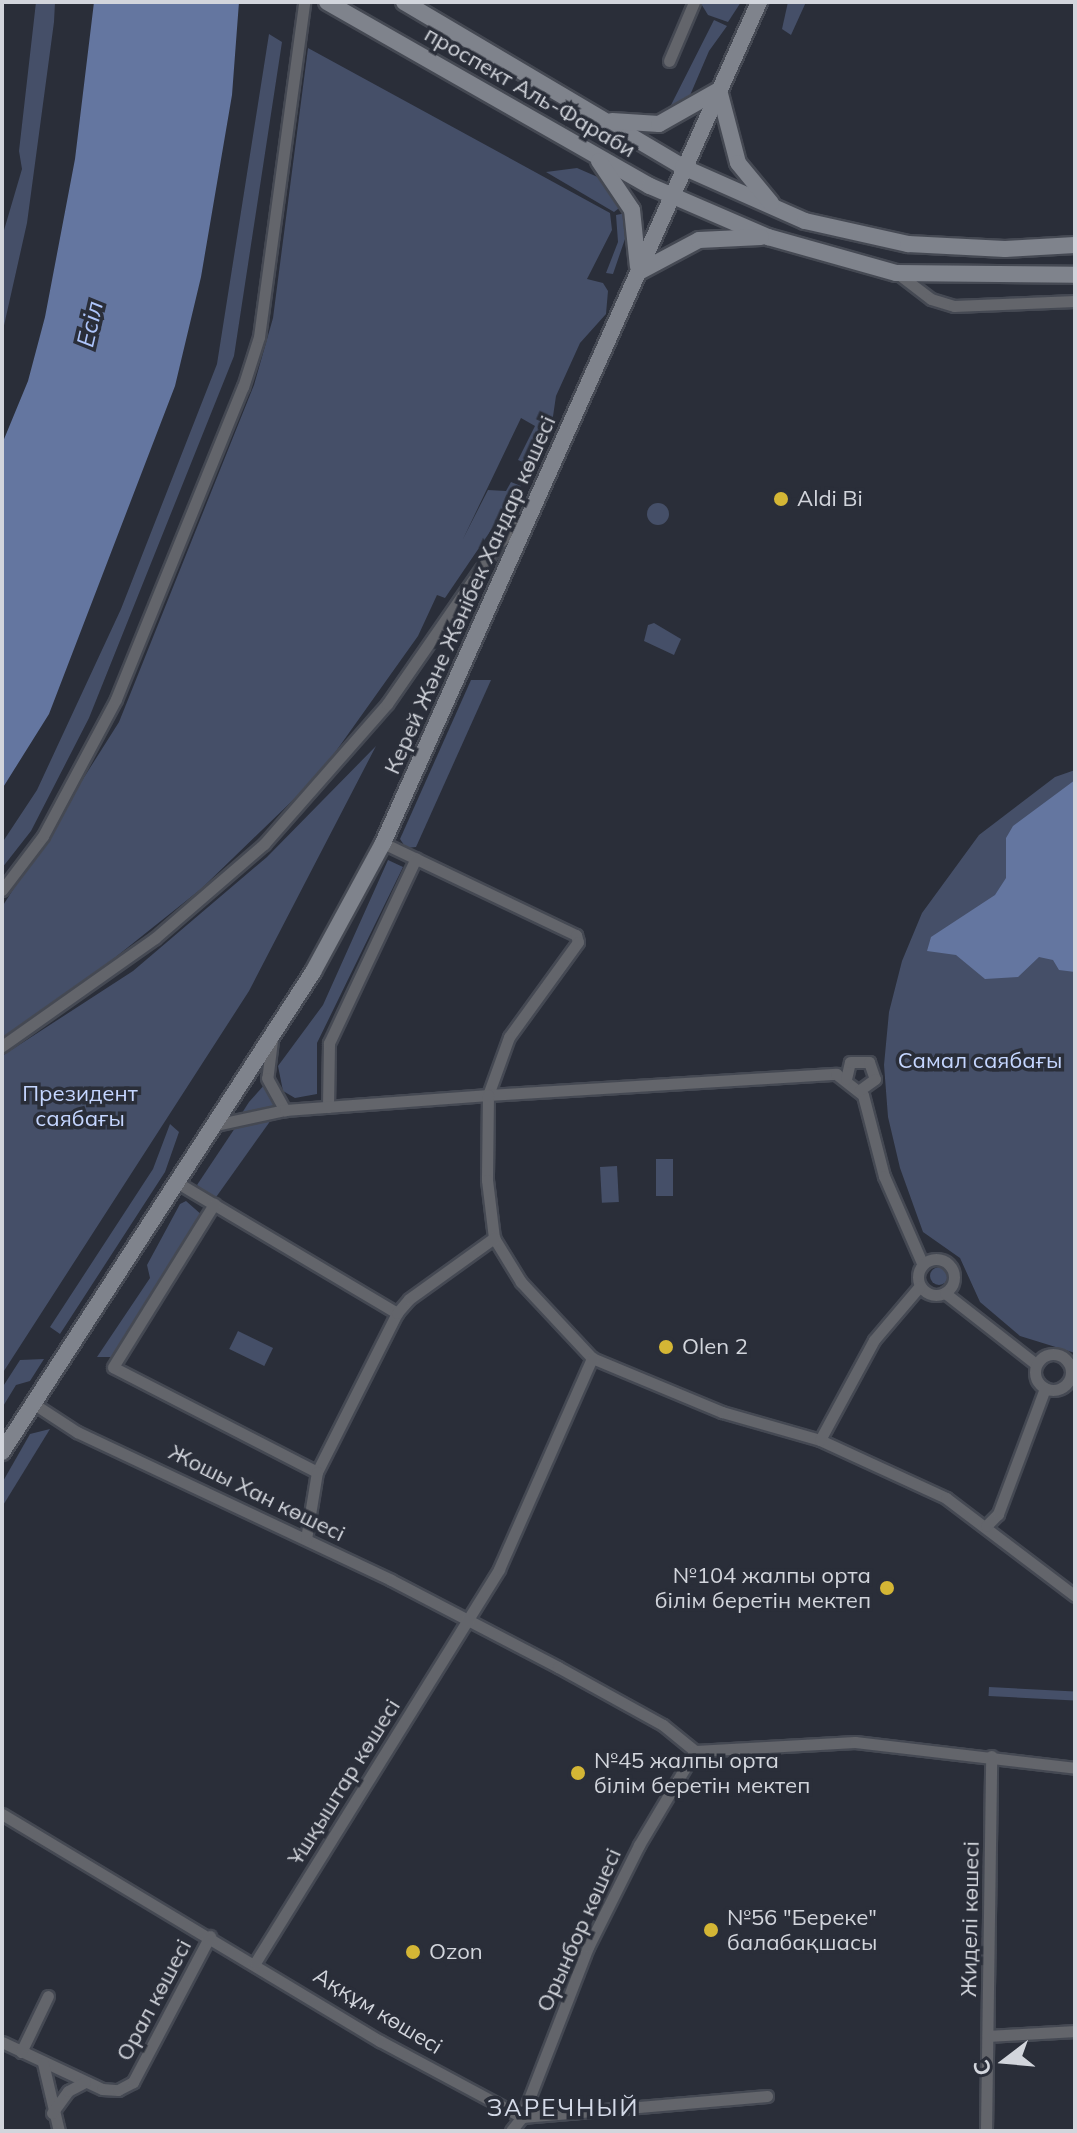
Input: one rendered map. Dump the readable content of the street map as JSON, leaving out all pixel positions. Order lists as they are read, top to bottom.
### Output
{
  "streets": {
    "main road": ["проспект Аль-Фараби", "Керей Және Жәнібек Хандар көшесі"],
    "street": [
      "Жошы Хан көшесі",
      "Ұшқыштар көшесі",
      "Жиделі көшесі",
      "Орынбор көшесі",
      "Орал көшесі",
      "Аққұм көшесі"
    ]
  },
  "crossings": [
    ["проспект Аль-Фараби", "Керей Және Жәнібек Хандар көшесі"],
    ["Керей Және Жәнібек Хандар көшесі", "Жошы Хан көшесі"],
    ["Жошы Хан көшесі", "Ұшқыштар көшесі"],
    ["Жошы Хан көшесі", "Орынбор көшесі"],
    ["Ұшқыштар көшесі", "Аққұм көшесі"],
    ["Орынбор көшесі", "Аққұм көшесі"],
    ["Орал көшесі", "Аққұм көшесі"]
  ],
  "districts": ["ЗАРЕЧНЫЙ"],
  "water": ["Есіл"],
  "parks": ["Самал саябағы", "Президент саябағы"],
  "places": [
    "Aldi Bi",
    "Olen 2",
    "№104 жалпы орта білім беретін мектеп",
    "№45 жалпы орта білім беретін мектеп",
    "№56 \"Береке\" балабақшасы",
    "Ozon"
  ],
  "north": "left"
}
